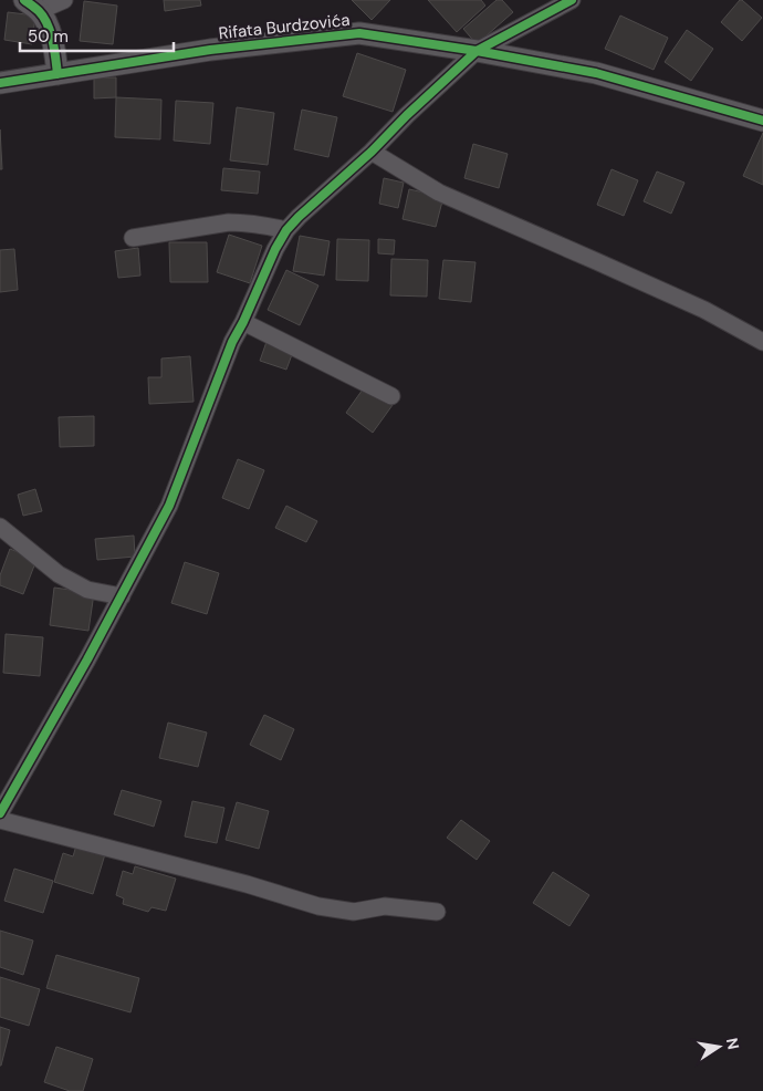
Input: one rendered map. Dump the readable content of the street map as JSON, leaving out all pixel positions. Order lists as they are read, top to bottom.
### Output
{
  "streets": {
    "street": ["Rifata Burdzovića"]
  },
  "scale_bar": "50 m",
  "north": "right"
}
